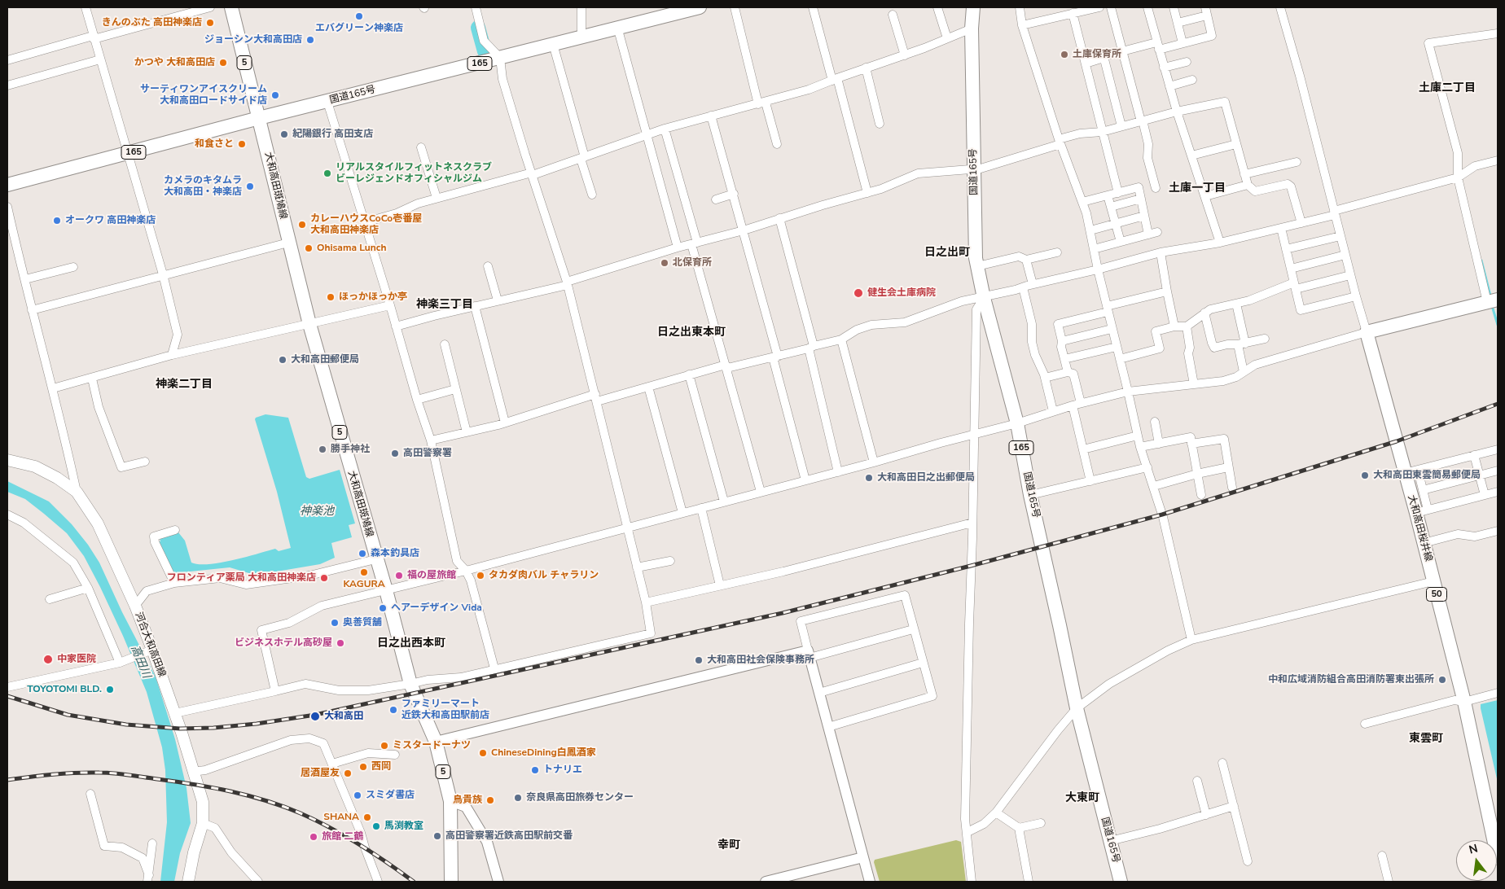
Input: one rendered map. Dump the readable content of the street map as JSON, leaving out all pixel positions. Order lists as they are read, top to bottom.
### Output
{
  "streets": {
    "main road": [
      "5",
      "165",
      "国道165号",
      "大和高田斑鳩線",
      "大和高田桜井線",
      "50",
      "河合大和高田線"
    ]
  },
  "crossings": [
    ["国道165号", "大和高田斑鳩線"]
  ],
  "districts": [
    "土庫二丁目",
    "土庫一丁目",
    "日之出町",
    "神楽三丁目",
    "日之出東本町",
    "神楽二丁目",
    "日之出西本町",
    "東雲町",
    "大東町",
    "幸町"
  ],
  "water": ["神楽池", "高田川"],
  "places": [
    "エバグリーン神楽店",
    "きんのぶた 高田神楽店",
    "ジョーシン大和高田店",
    "土庫保育所",
    "かつや 大和高田店",
    "サーティワンアイスクリーム 大和高田ロードサイド店",
    "紀陽銀行 高田支店",
    "和食さと",
    "リアルスタイルフィットネスクラブ ビーレジェンドオフィシャルジム",
    "カメラのキタムラ 大和高田・神楽店",
    "オークワ 高田神楽店",
    "カレーハウスCoCo壱番屋 大和高田神楽店",
    "Ohisama Lunch",
    "北保育所",
    "健生会土庫病院",
    "ほっかほっか亭",
    "大和高田郵便局",
    "勝手神社",
    "高田警察署",
    "大和高田東雲簡易郵便局",
    "大和高田日之出郵便局",
    "森本釣具店",
    "KAGURA",
    "福の屋旅館",
    "タカダ肉バル チャラリン",
    "フロンティア薬局 大和高田神楽店",
    "ヘアーデザイン Vida",
    "奥善質舗",
    "ビジネスホテル高砂屋",
    "中家医院",
    "大和高田社会保険事務所",
    "中和広域消防組合高田消防署東出張所",
    "TOYOTOMI BLD.",
    "ファミリーマート 近鉄大和高田駅前店",
    "大和高田",
    "ミスタードーナツ",
    "ChineseDining白鳳酒家",
    "西岡",
    "トナリエ",
    "居酒屋友",
    "スミダ書店",
    "奈良県高田旅券センター",
    "鳥貴族",
    "SHANA",
    "馬渕教室",
    "高田警察署近鉄高田駅前交番",
    "旅館 二鶴"
  ],
  "north": "top"
}
